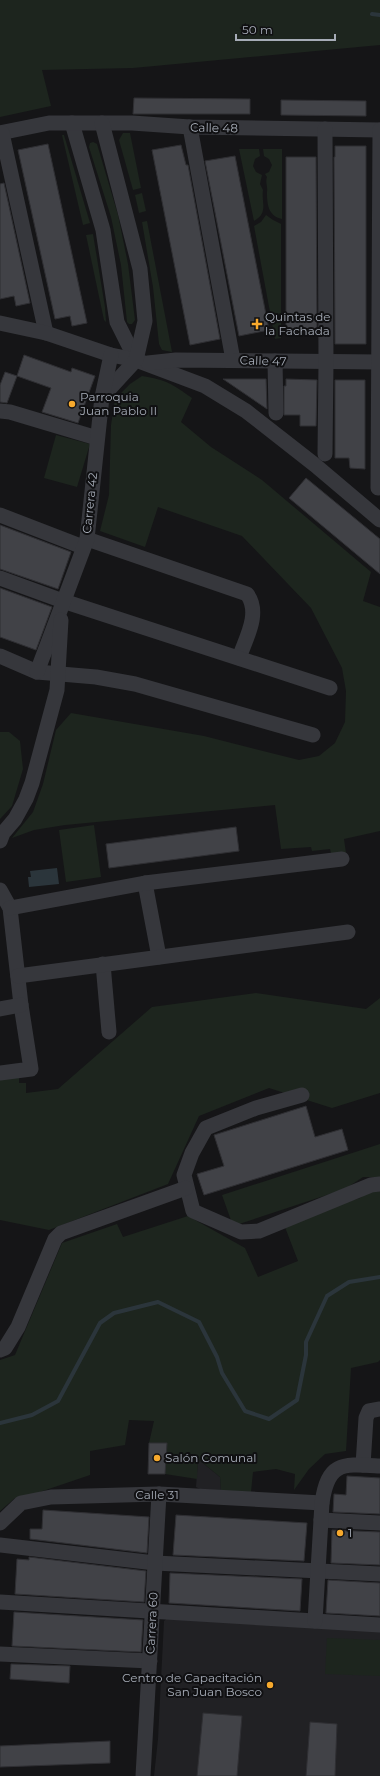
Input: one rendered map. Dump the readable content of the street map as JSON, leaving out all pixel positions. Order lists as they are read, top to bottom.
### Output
{
  "streets": {
    "street": [
      "Calle 48",
      "Calle 47",
      "Carrera 42",
      "Calle 31",
      "Carrera 60"
    ]
  },
  "crossings": [
    ["Calle 31", "Carrera 60"]
  ],
  "places": {
    "health": ["Quintas de la Fachada"],
    "other": [
      "Parroquia Juan Pablo II",
      "Salón Comunal",
      "1",
      "Centro de Capacitación San Juan Bosco"
    ]
  },
  "scale_bar": "50 m"
}
